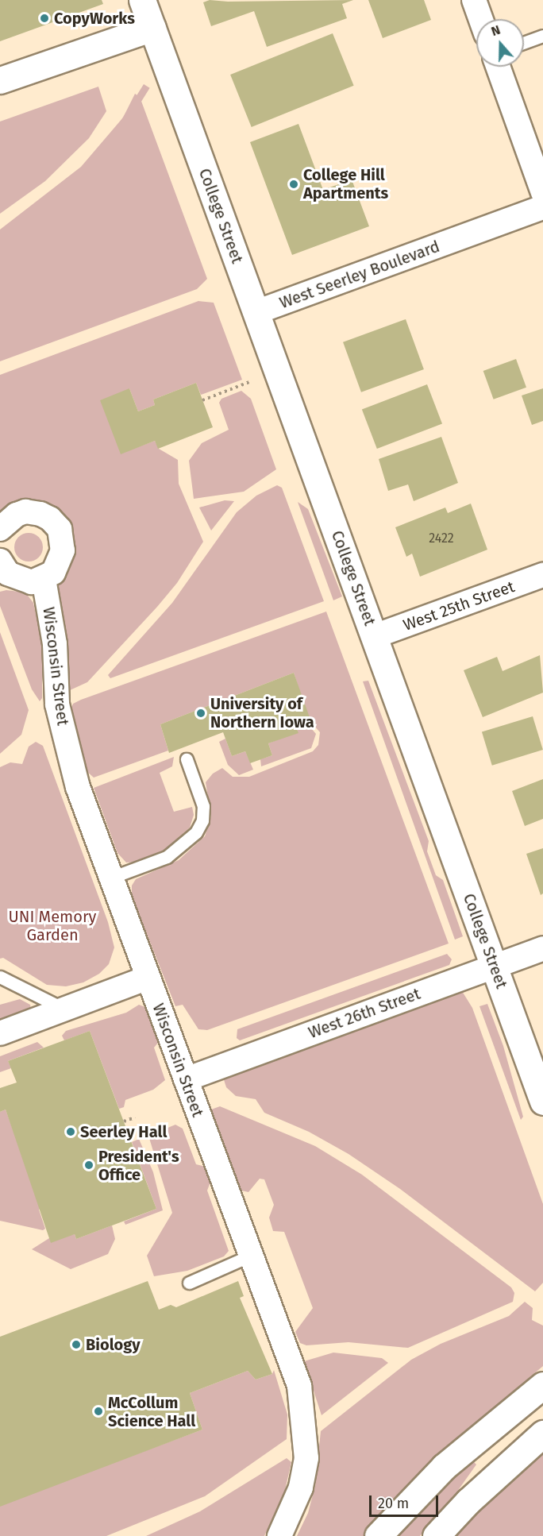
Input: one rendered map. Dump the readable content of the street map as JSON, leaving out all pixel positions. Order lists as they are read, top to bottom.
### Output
{
  "streets": {
    "street": [
      "College Street",
      "West Seerley Boulevard",
      "West 25th Street",
      "Wisconsin Street",
      "West 26th Street"
    ]
  },
  "crossings": [
    ["College Street", "West Seerley Boulevard"],
    ["College Street", "West 25th Street"],
    ["College Street", "West 26th Street"],
    ["Wisconsin Street", "West 26th Street"]
  ],
  "parks": ["UNI Memory Garden"],
  "places": [
    "CopyWorks",
    "College Hill Apartments",
    "University of Northern Iowa",
    "Seerley Hall",
    "President's Office",
    "Biology",
    "McCollum Science Hall"
  ],
  "house_numbers": ["2422"],
  "scale_bar": "20 m",
  "north": "top"
}
